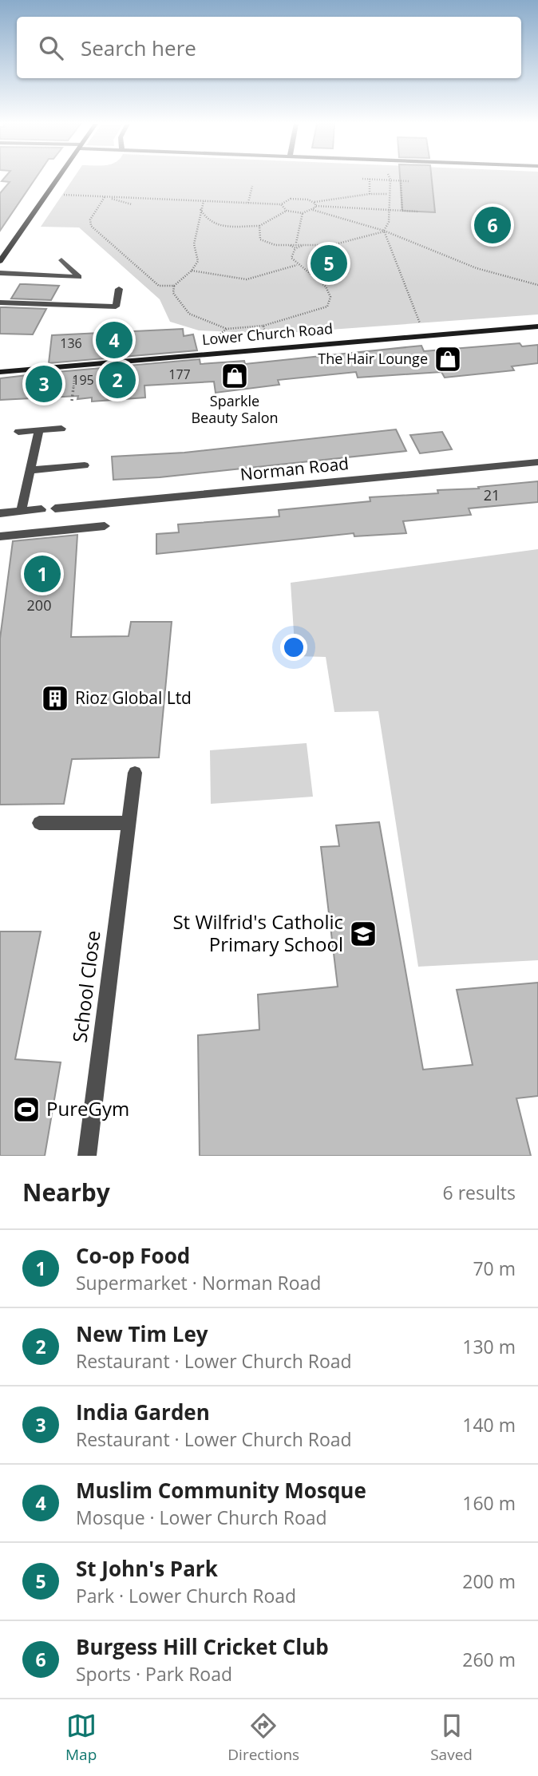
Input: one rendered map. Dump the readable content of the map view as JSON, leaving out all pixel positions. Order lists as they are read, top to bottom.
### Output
{
  "streets": {
    "street": ["Lower Church Road", "Norman Road", "School Close"]
  },
  "places": {
    "shop": ["The Hair Lounge", "Sparkle Beauty Salon"],
    "building": ["Rioz Global Ltd"],
    "school or university": ["St Wilfrid's Catholic Primary School"],
    "sports": ["PureGym"]
  },
  "house_numbers": [
    "136",
    "177",
    "195",
    "21",
    "200"
  ],
  "page": {
    "search": "Search here",
    "pins": [
      "6",
      "5",
      "4",
      "2",
      "3",
      "1"
    ],
    "heading": ["Nearby", "6 results"],
    "list": [
      {
        "mark": "1",
        "name": "Co-op Food",
        "note": "Supermarket · Norman Road",
        "value": "70 m"
      },
      {
        "mark": "2",
        "name": "New Tim Ley",
        "note": "Restaurant · Lower Church Road",
        "value": "130 m"
      },
      {
        "mark": "3",
        "name": "India Garden",
        "note": "Restaurant · Lower Church Road",
        "value": "140 m"
      },
      {
        "mark": "4",
        "name": "Muslim Community Mosque",
        "note": "Mosque · Lower Church Road",
        "value": "160 m"
      },
      {
        "mark": "5",
        "name": "St John's Park",
        "note": "Park · Lower Church Road",
        "value": "200 m"
      },
      {
        "mark": "6",
        "name": "Burgess Hill Cricket Club",
        "note": "Sports · Park Road",
        "value": "260 m"
      }
    ],
    "nav": ["Map", "Directions", "Saved"]
  }
}
